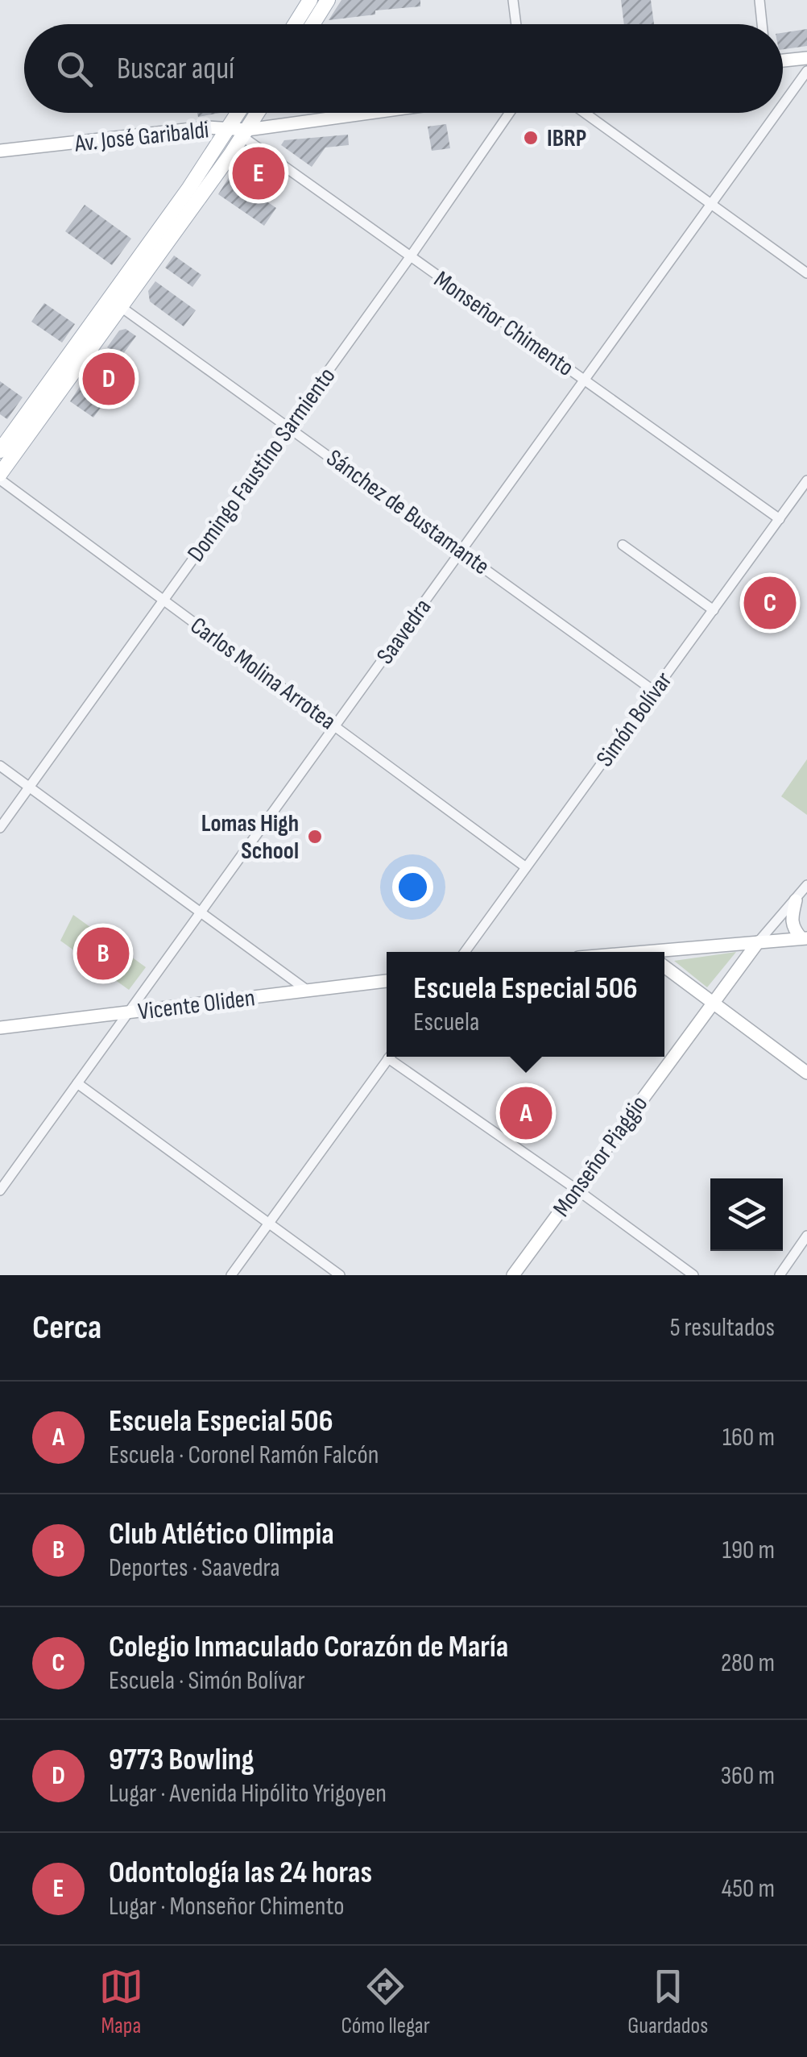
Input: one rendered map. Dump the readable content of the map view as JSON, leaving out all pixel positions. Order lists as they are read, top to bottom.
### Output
{
  "streets": {
    "street": [
      "Av. José Garibaldi",
      "Monseñor Chimento",
      "Domingo Faustino Sarmiento",
      "Sánchez de Bustamante",
      "Saavedra",
      "Carlos Molina Arrotea",
      "Simón Bolívar",
      "Vicente Oliden",
      "Monseñor Piaggio"
    ]
  },
  "crossings": [
    ["Av. José Garibaldi", "Monseñor Chimento"],
    ["Monseñor Chimento", "Domingo Faustino Sarmiento"],
    ["Monseñor Chimento", "Saavedra"],
    ["Monseñor Chimento", "Simón Bolívar"],
    ["Domingo Faustino Sarmiento", "Sánchez de Bustamante"],
    ["Domingo Faustino Sarmiento", "Carlos Molina Arrotea"],
    ["Sánchez de Bustamante", "Saavedra"],
    ["Sánchez de Bustamante", "Simón Bolívar"],
    ["Saavedra", "Carlos Molina Arrotea"],
    ["Saavedra", "Vicente Oliden"],
    ["Carlos Molina Arrotea", "Simón Bolívar"]
  ],
  "places": ["IBRP", "Lomas High School"],
  "page": {
    "search": "Buscar aquí",
    "pins": [
      "E",
      "D",
      "C",
      "B",
      "A"
    ],
    "popup": ["Escuela Especial 506", "Escuela"],
    "heading": ["Cerca", "5 resultados"],
    "list": [
      {
        "mark": "A",
        "name": "Escuela Especial 506",
        "note": "Escuela · Coronel Ramón Falcón",
        "value": "160 m"
      },
      {
        "mark": "B",
        "name": "Club Atlético Olimpia",
        "note": "Deportes · Saavedra",
        "value": "190 m"
      },
      {
        "mark": "C",
        "name": "Colegio Inmaculado Corazón de María",
        "note": "Escuela · Simón Bolívar",
        "value": "280 m"
      },
      {
        "mark": "D",
        "name": "9773 Bowling",
        "note": "Lugar · Avenida Hipólito Yrigoyen",
        "value": "360 m"
      },
      {
        "mark": "E",
        "name": "Odontología las 24 horas",
        "note": "Lugar · Monseñor Chimento",
        "value": "450 m"
      }
    ],
    "nav": ["Mapa", "Cómo llegar", "Guardados"]
  }
}
